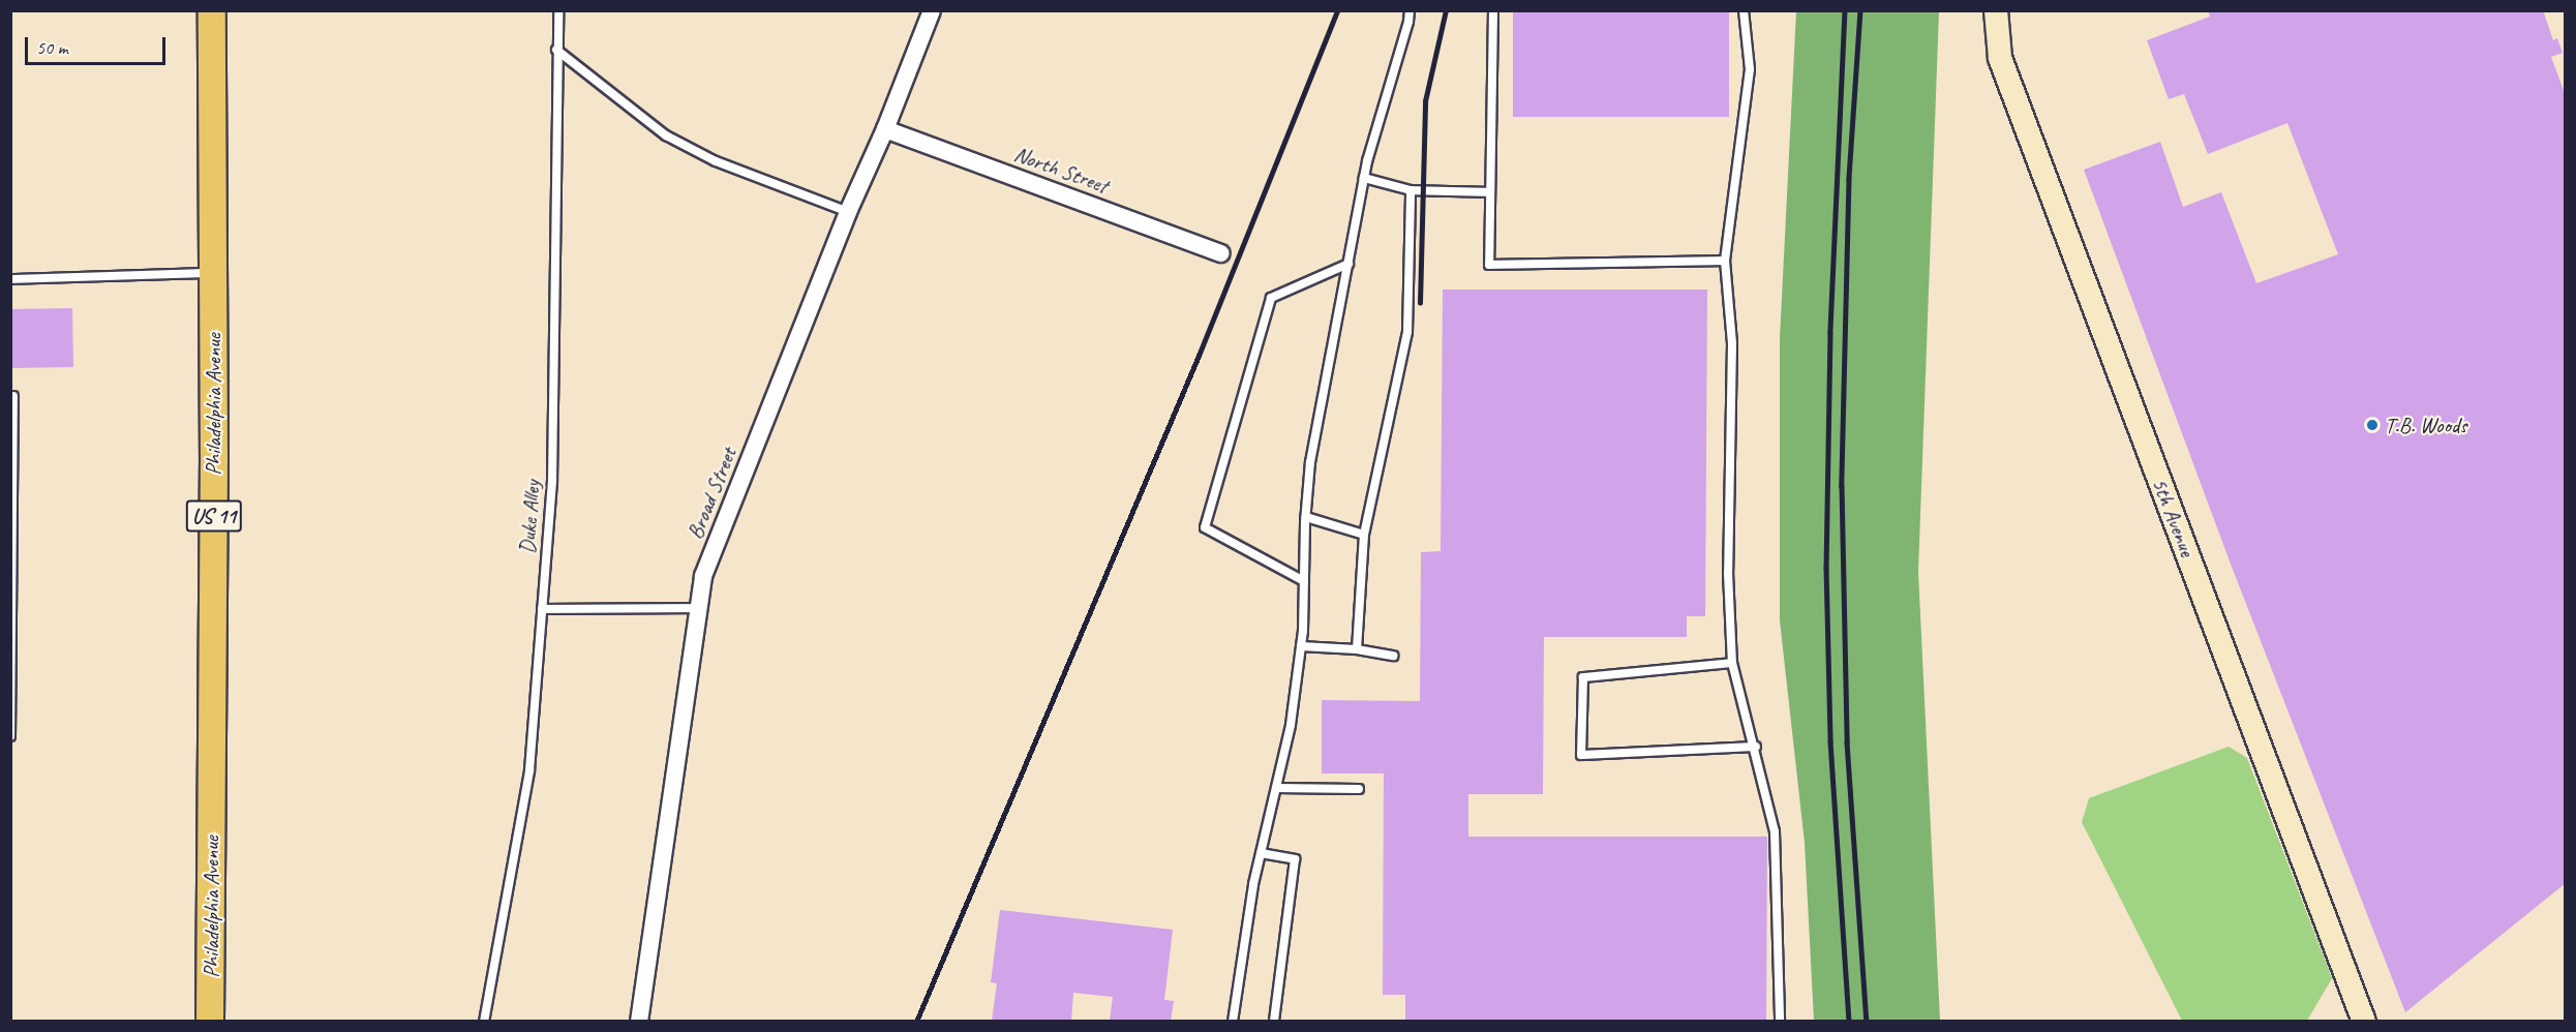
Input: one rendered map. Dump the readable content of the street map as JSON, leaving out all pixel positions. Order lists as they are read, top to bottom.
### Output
{
  "streets": {
    "main road": ["Philadelphia Avenue", "US 11"],
    "street": ["North Street", "Broad Street", "5th Avenue"],
    "lane": ["Duke Alley"]
  },
  "crossings": [
    ["North Street", "Broad Street"]
  ],
  "places": ["T.B. Woods"],
  "scale_bar": "50 m"
}
